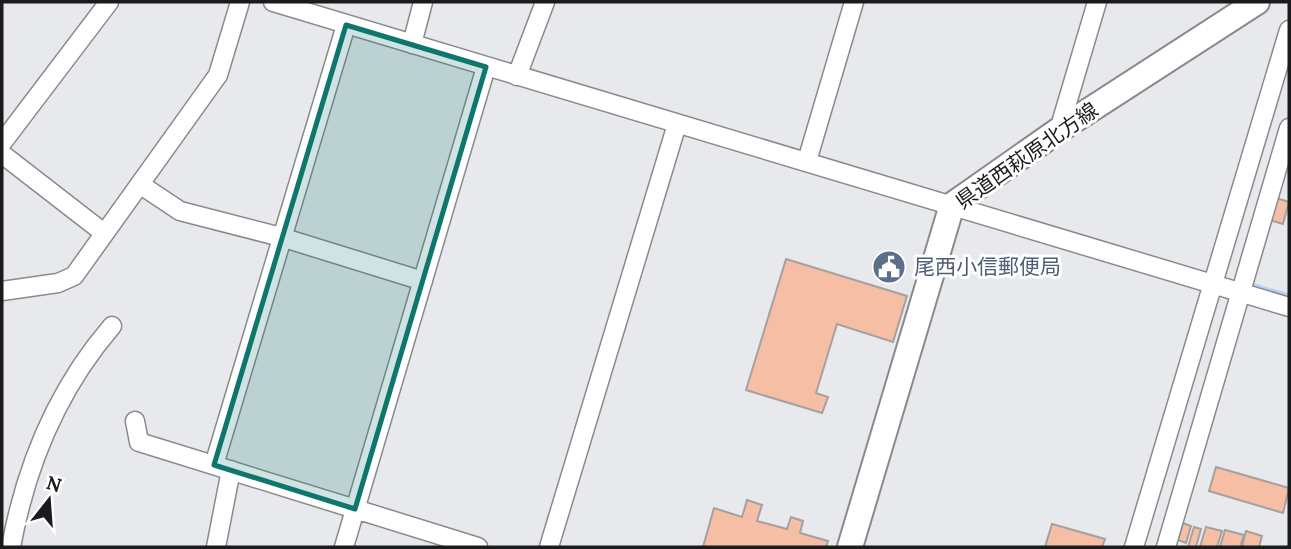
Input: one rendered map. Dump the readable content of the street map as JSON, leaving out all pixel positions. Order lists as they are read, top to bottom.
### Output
{
  "streets": {
    "main road": ["県道西萩原北方線"]
  },
  "places": {
    "public building": ["尾西小信郵便局"]
  },
  "north": "top"
}
